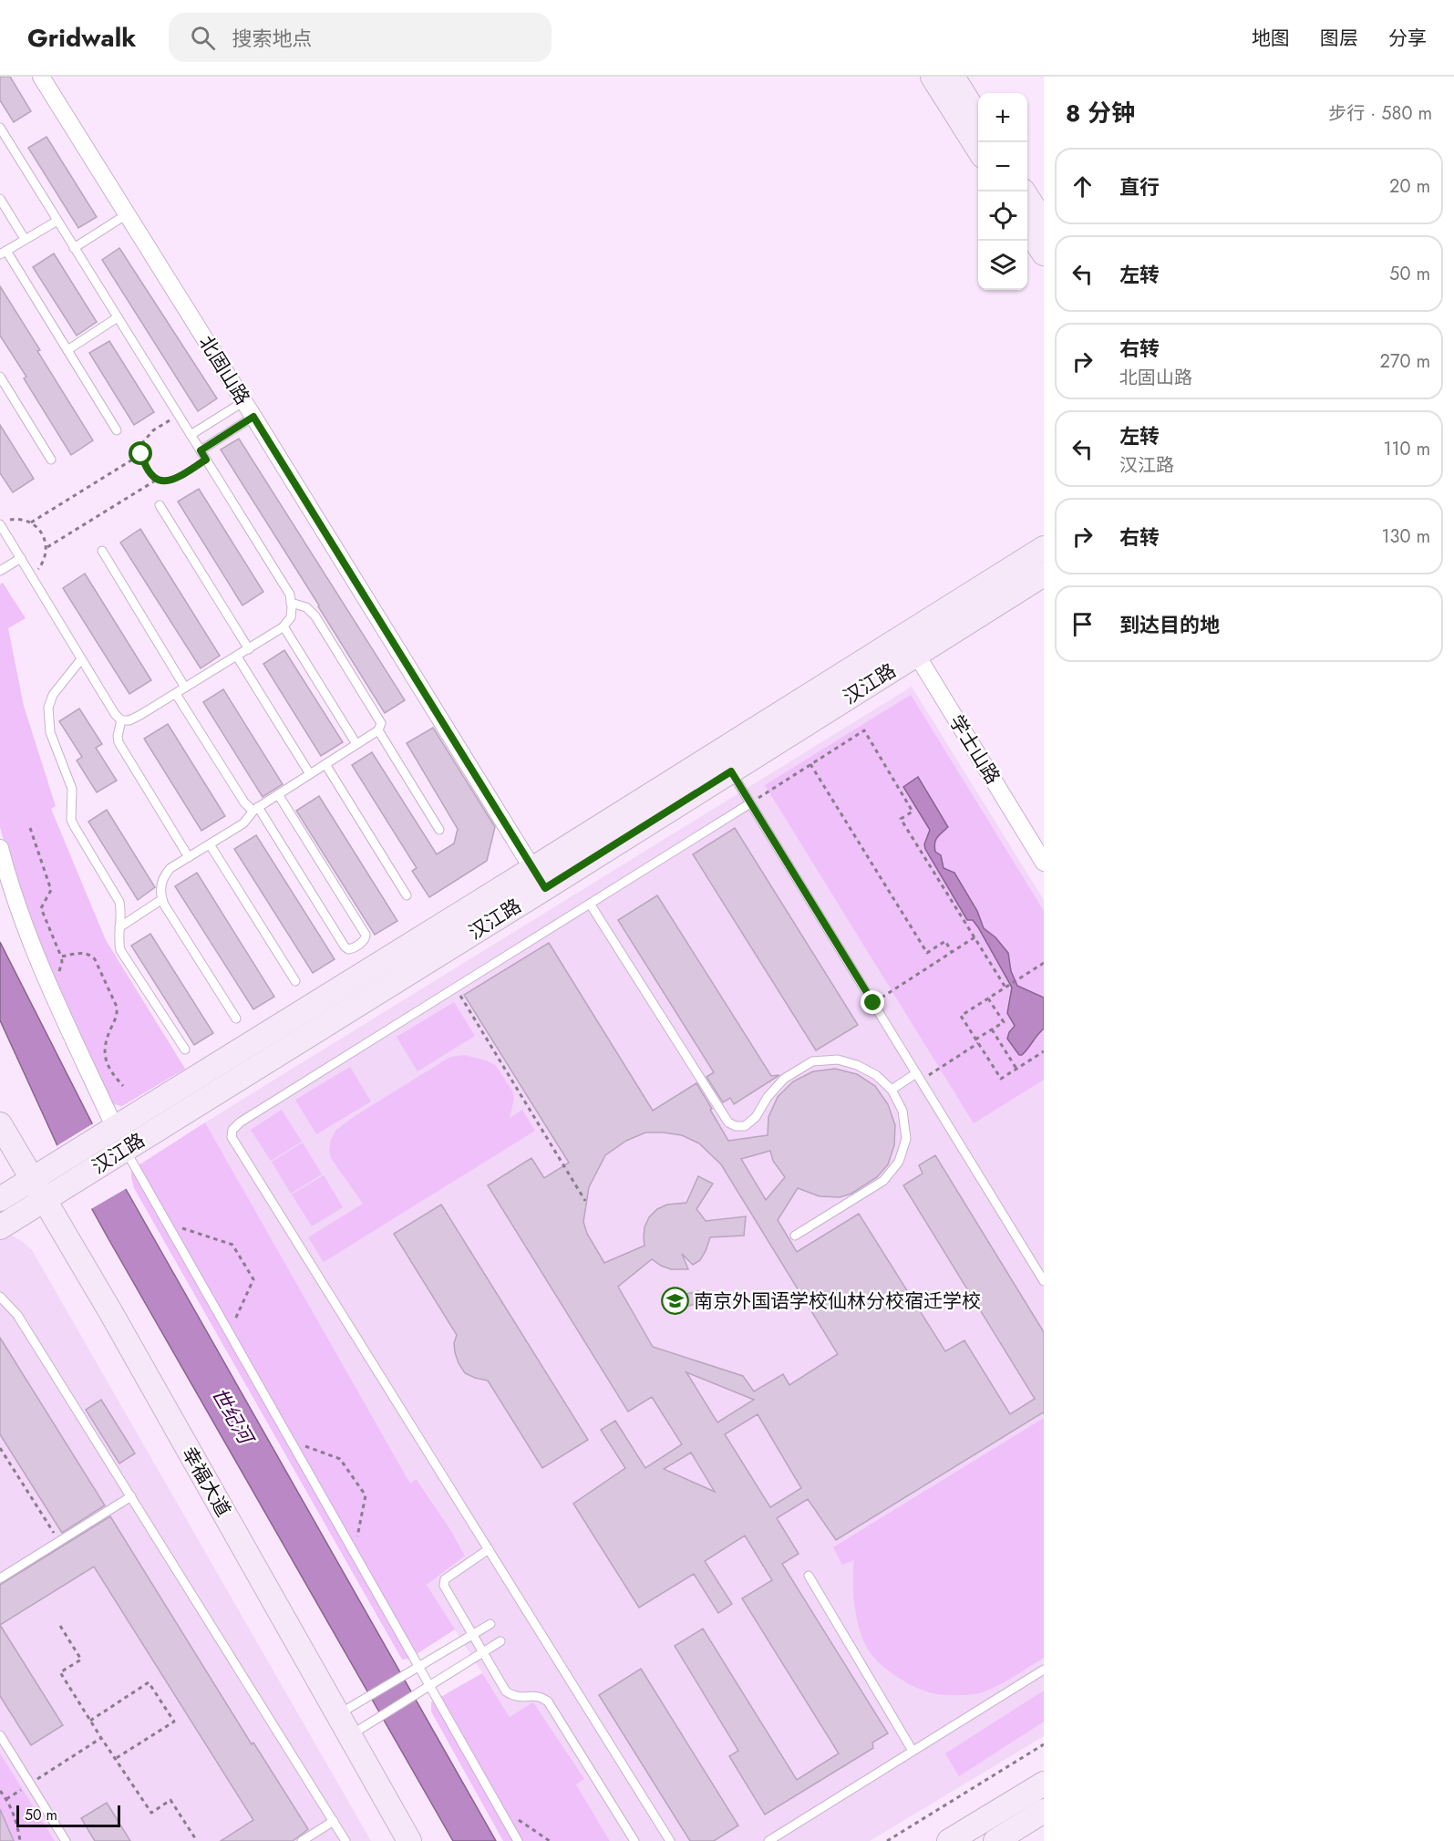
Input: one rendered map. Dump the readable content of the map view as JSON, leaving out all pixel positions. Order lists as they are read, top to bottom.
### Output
{
  "streets": {
    "street": [
      "北固山路",
      "汉江路",
      "学士山路",
      "幸福大道"
    ]
  },
  "crossings": [
    ["北固山路", "汉江路"],
    ["汉江路", "学士山路"],
    ["汉江路", "幸福大道"]
  ],
  "water": ["世纪河"],
  "places": {
    "school or university": ["南京外国语学校仙林分校宿迁学校"]
  },
  "scale_bar": "50 m",
  "page": {
    "header": "Gridwalk",
    "search": "搜索地点",
    "nav": ["地图", "图层", "分享"],
    "heading": ["8 分钟", "步行 · 580 m"],
    "map_buttons": ["+", "−"],
    "list": [
      ["直行", "20 m"],
      ["左转", "50 m"],
      ["右转", "北固山路", "270 m"],
      ["左转", "汉江路", "110 m"],
      ["右转", "130 m"],
      "到达目的地"
    ],
    "scale": "50 m"
  }
}
